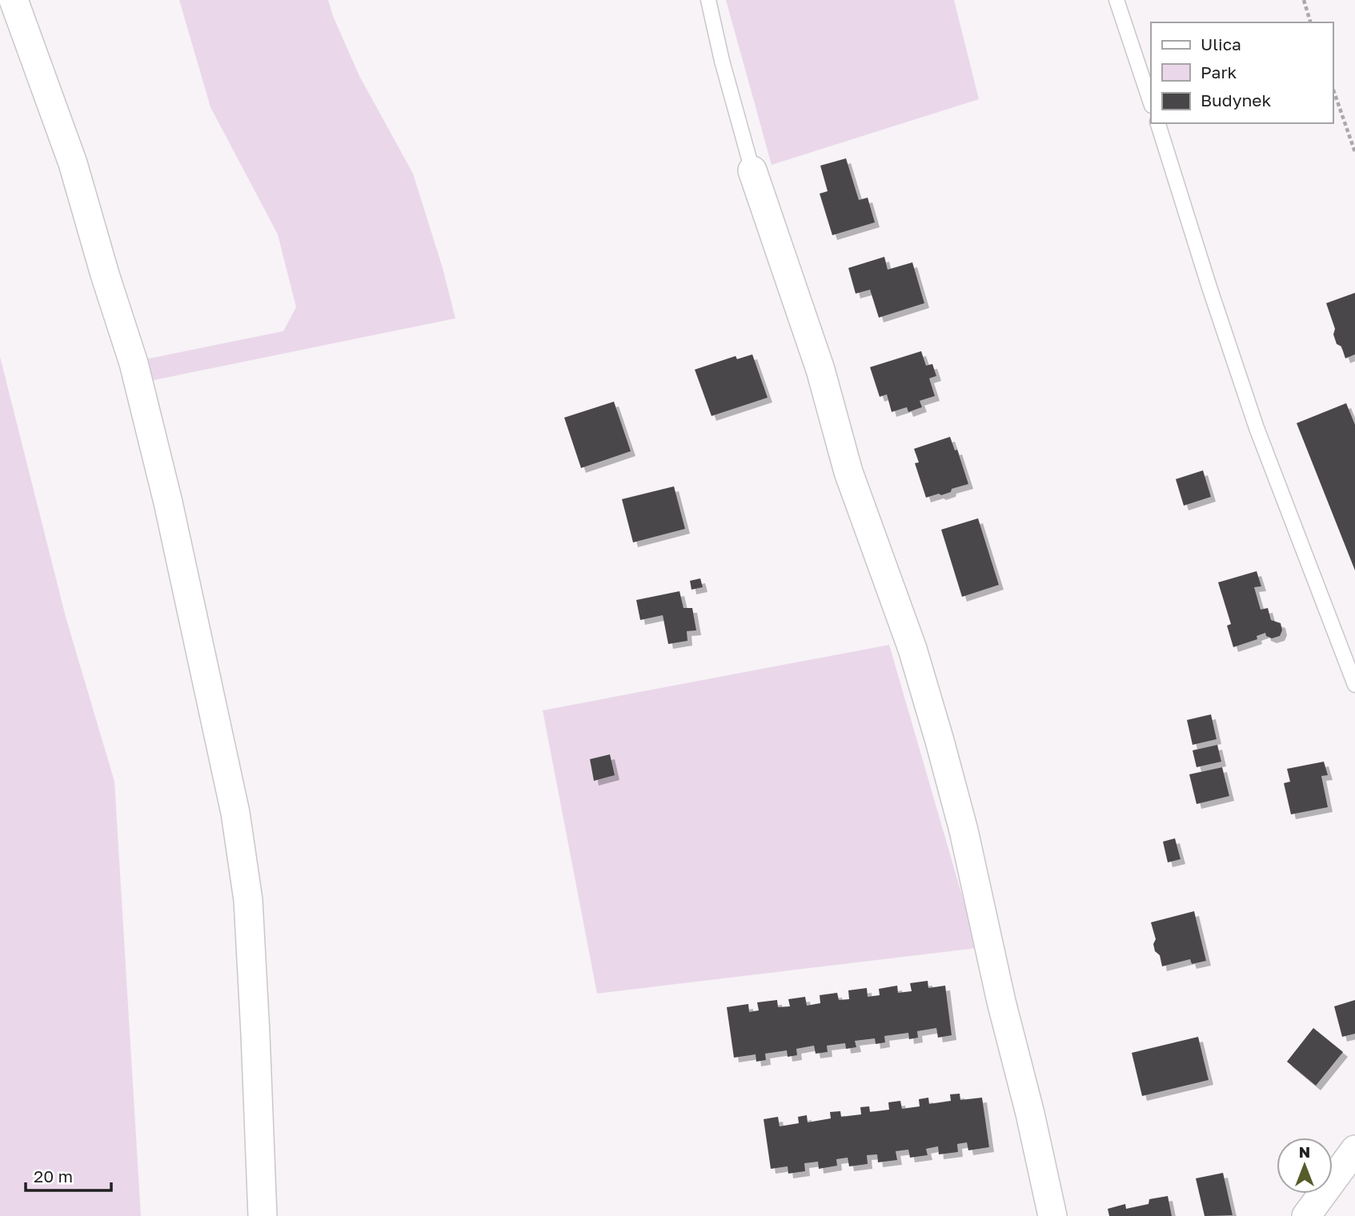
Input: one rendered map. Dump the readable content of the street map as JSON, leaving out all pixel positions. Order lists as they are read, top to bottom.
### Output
{
  "legend": ["Ulica", "Park", "Budynek"],
  "scale_bar": "20 m",
  "north": "top"
}
